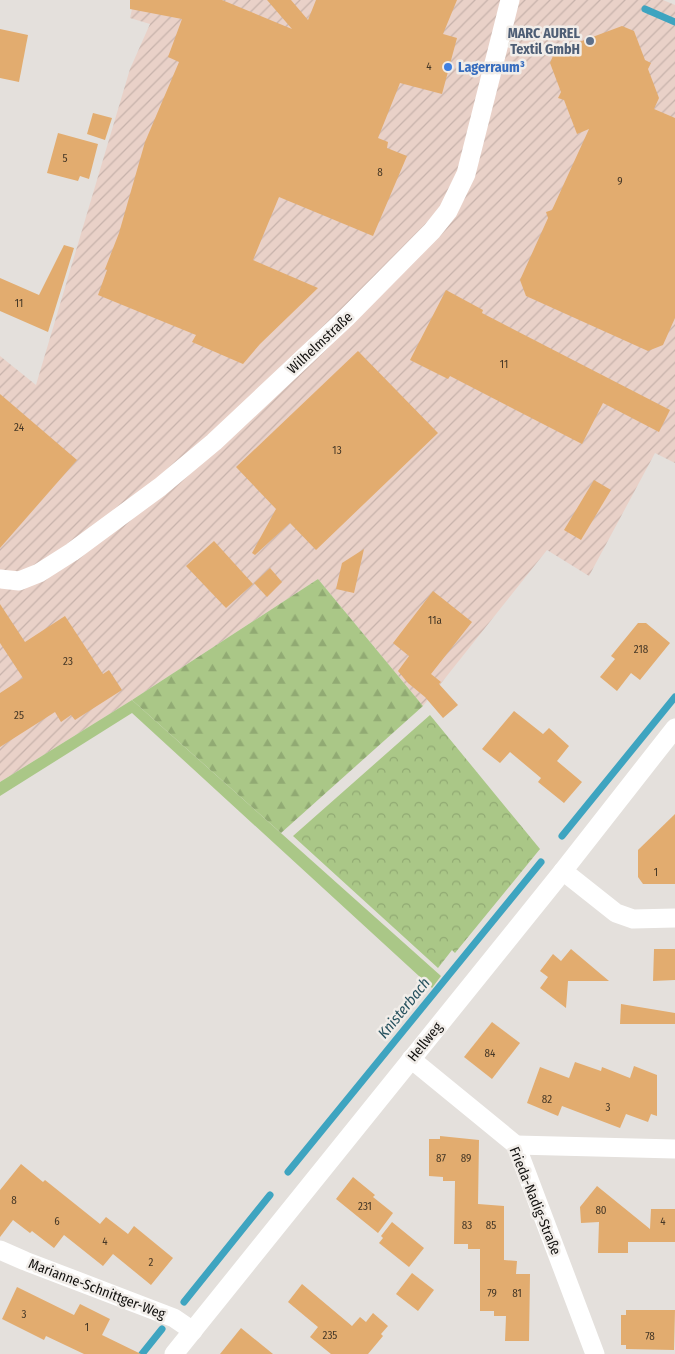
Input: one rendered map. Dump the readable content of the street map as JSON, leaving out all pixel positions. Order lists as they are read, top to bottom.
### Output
{
  "streets": {
    "street": [
      "Wilhelmstraße",
      "Hellweg",
      "Frieda-Nadig-Straße",
      "Marianne-Schnittger-Weg"
    ]
  },
  "crossings": [
    ["Hellweg", "Frieda-Nadig-Straße"],
    ["Hellweg", "Marianne-Schnittger-Weg"]
  ],
  "water": ["Knisterbach"],
  "places": ["MARC AUREL Textil GmbH", "Lagerraum³"],
  "house_numbers": [
    "4",
    "5",
    "8",
    "9",
    "11",
    "11",
    "24",
    "13",
    "11a",
    "218",
    "23",
    "25",
    "1",
    "84",
    "82",
    "3",
    "87",
    "89",
    "8",
    "231",
    "80",
    "6",
    "4",
    "83",
    "85",
    "4",
    "2",
    "79",
    "81",
    "3",
    "1",
    "235",
    "78"
  ]
}
